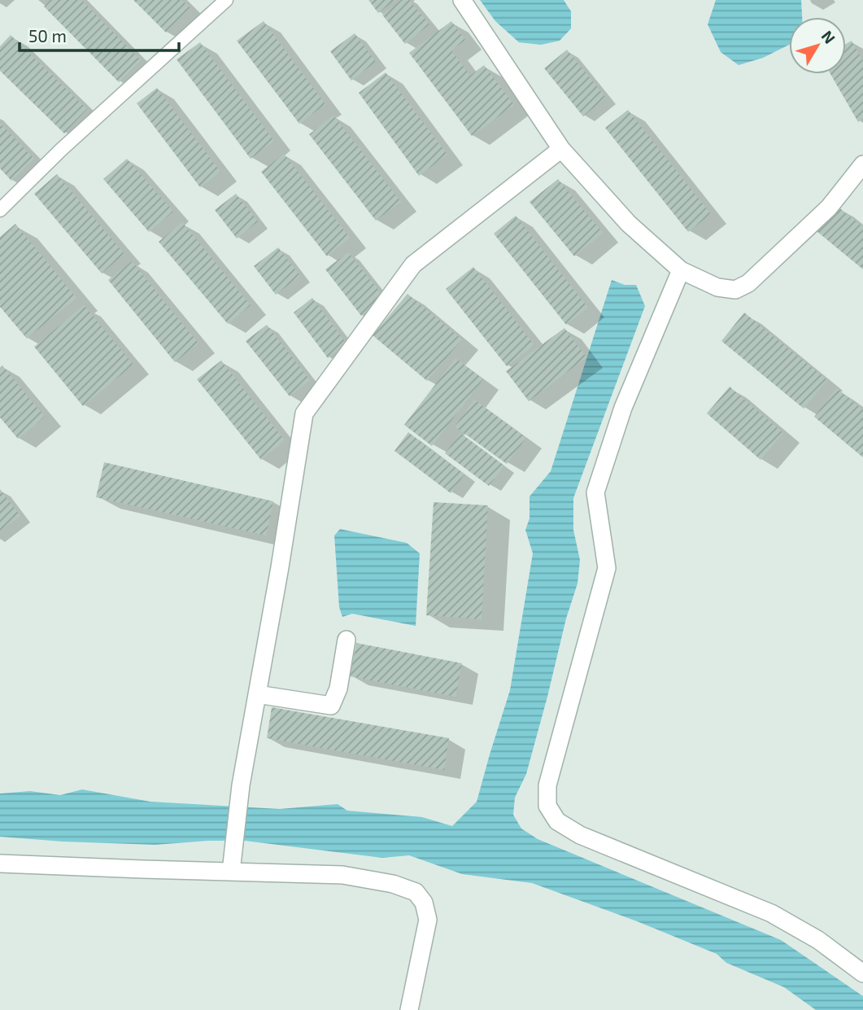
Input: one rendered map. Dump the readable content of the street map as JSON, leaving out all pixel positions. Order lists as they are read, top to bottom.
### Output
{
  "scale_bar": "50 m",
  "north": "top right"
}
